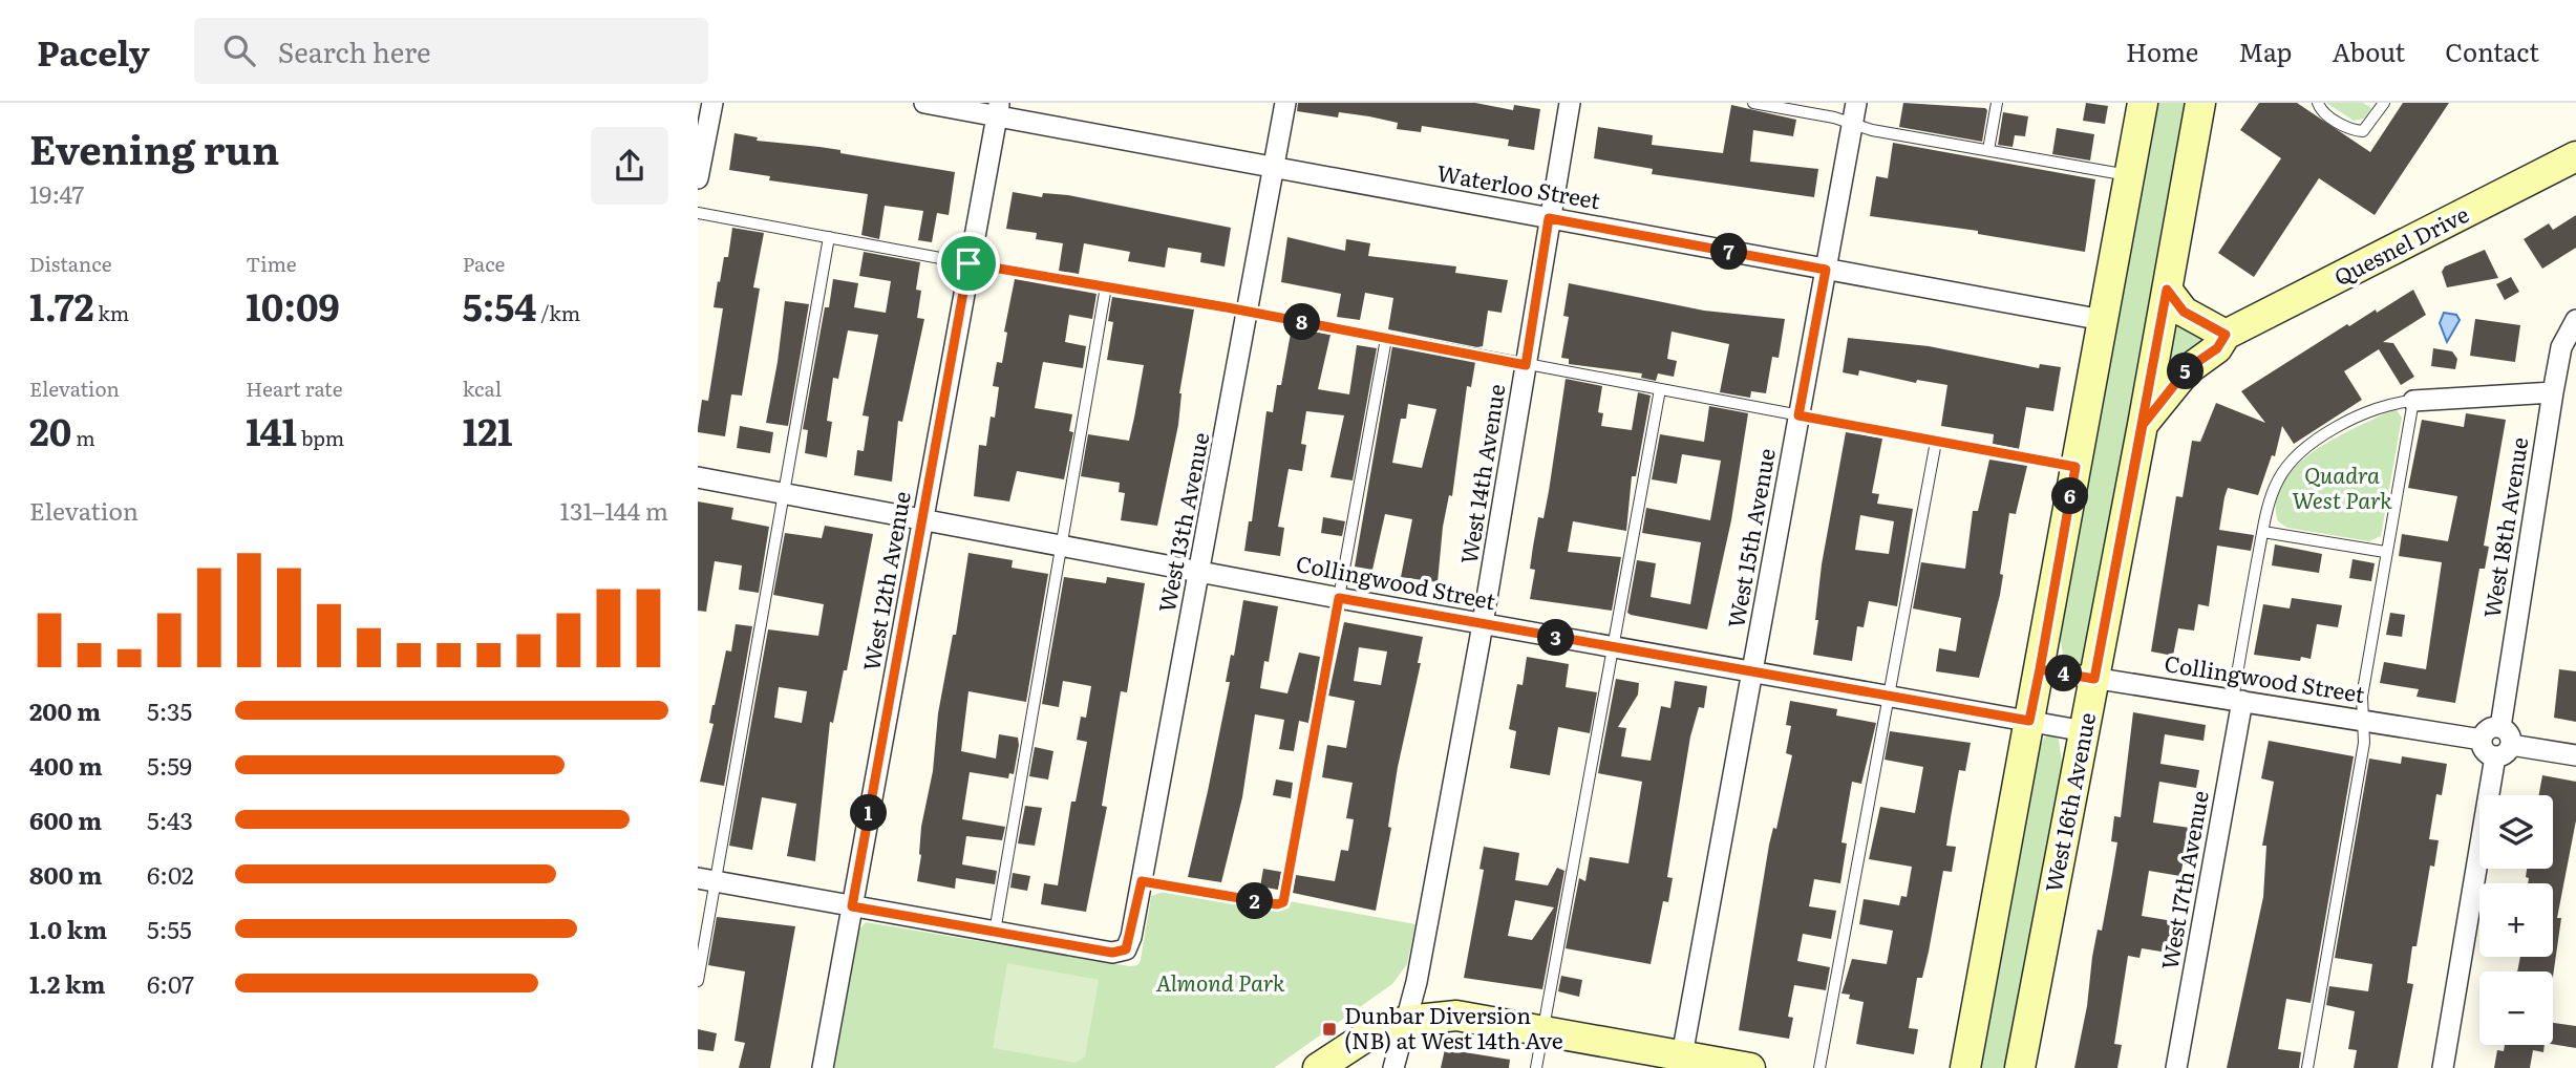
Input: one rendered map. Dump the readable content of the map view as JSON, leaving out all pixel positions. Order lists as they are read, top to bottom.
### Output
{
  "streets": {
    "main road": ["Quesnel Drive", "West 16th Avenue"],
    "street": [
      "Waterloo Street",
      "West 14th Avenue",
      "West 13th Avenue",
      "West 18th Avenue",
      "West 15th Avenue",
      "West 12th Avenue",
      "Collingwood Street",
      "West 17th Avenue"
    ]
  },
  "crossings": [
    ["Waterloo Street", "West 14th Avenue"],
    ["Waterloo Street", "West 13th Avenue"],
    ["Waterloo Street", "West 15th Avenue"],
    ["Waterloo Street", "West 12th Avenue"],
    ["Quesnel Drive", "West 16th Avenue"],
    ["West 14th Avenue", "Collingwood Street"],
    ["West 13th Avenue", "Collingwood Street"],
    ["West 18th Avenue", "Collingwood Street"],
    ["West 15th Avenue", "Collingwood Street"],
    ["West 12th Avenue", "Collingwood Street"],
    ["Collingwood Street", "West 16th Avenue"],
    ["Collingwood Street", "West 17th Avenue"]
  ],
  "parks": ["Quadra West Park", "Almond Park"],
  "places": {
    "transit": ["Dunbar Diversion (NB) at West 14th Ave"]
  },
  "page": {
    "header": "Pacely",
    "search": "Search here",
    "nav": [
      "Home",
      "Map",
      "About",
      "Contact"
    ],
    "heading": ["Evening run", "19:47"],
    "stats": [
      ["Distance", "1.72 km"],
      ["Time", "10:09"],
      ["Pace", "5:54 /km"],
      ["Elevation", "20 m"],
      ["Heart rate", "141 bpm"],
      ["kcal", "121"]
    ],
    "pins": [
      "7",
      "8",
      "5",
      "6",
      "3",
      "4",
      "1",
      "2"
    ],
    "chart": ["Elevation", "131–144 m"],
    "list": [
      {
        "name": "200 m",
        "note": "5:35"
      },
      {
        "name": "400 m",
        "note": "5:59"
      },
      {
        "name": "600 m",
        "note": "5:43"
      },
      {
        "name": "800 m",
        "note": "6:02"
      },
      {
        "name": "1.0 km",
        "note": "5:55"
      },
      {
        "name": "1.2 km",
        "note": "6:07"
      }
    ],
    "map_buttons": ["+", "−"]
  }
}
